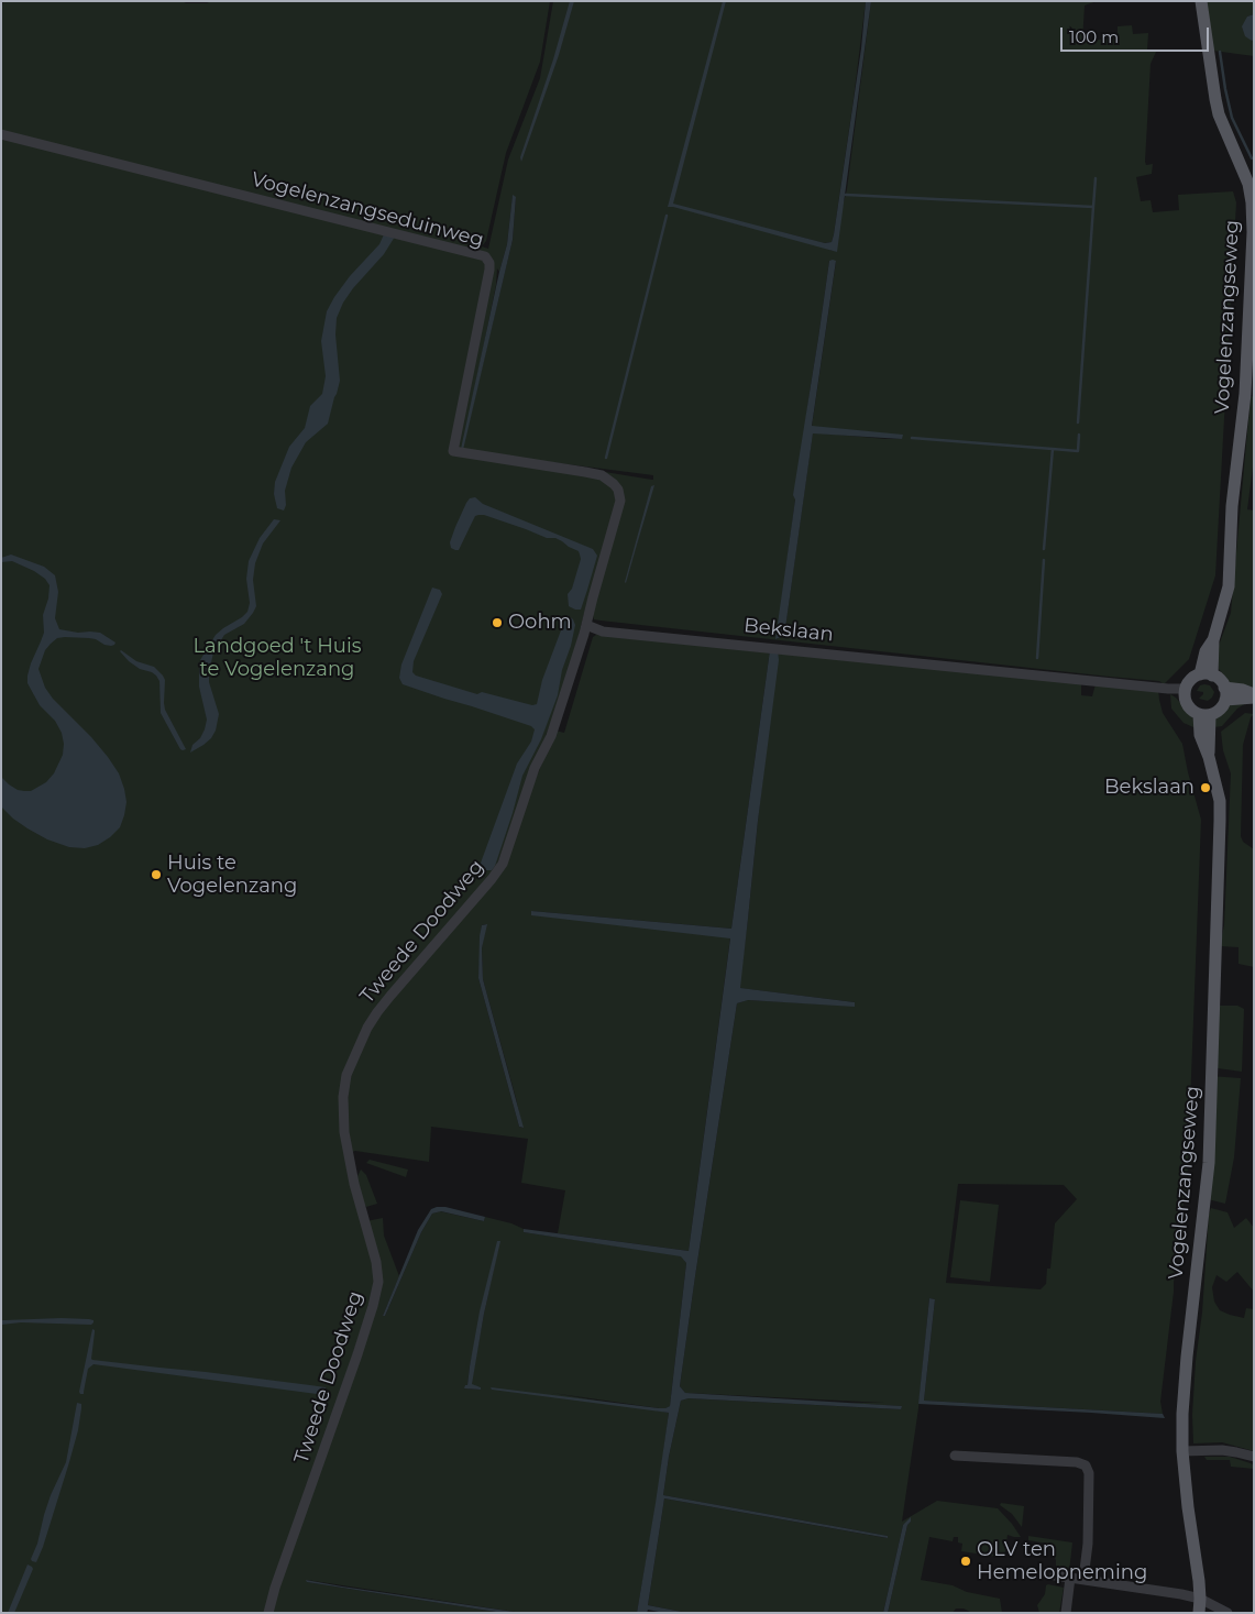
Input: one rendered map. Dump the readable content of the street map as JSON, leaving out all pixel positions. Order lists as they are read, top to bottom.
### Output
{
  "streets": {
    "main road": ["Vogelenzangseweg"],
    "street": ["Vogelenzangseduinweg", "Bekslaan", "Tweede Doodweg"]
  },
  "crossings": [
    ["Vogelenzangseduinweg", "Bekslaan"],
    ["Vogelenzangseduinweg", "Tweede Doodweg"],
    ["Vogelenzangseweg", "Bekslaan"],
    ["Bekslaan", "Tweede Doodweg"]
  ],
  "parks": ["Landgoed 't Huis te Vogelenzang"],
  "places": [
    "Oohm",
    "Bekslaan",
    "Huis te Vogelenzang",
    "OLV ten Hemelopneming"
  ],
  "scale_bar": "100 m"
}
